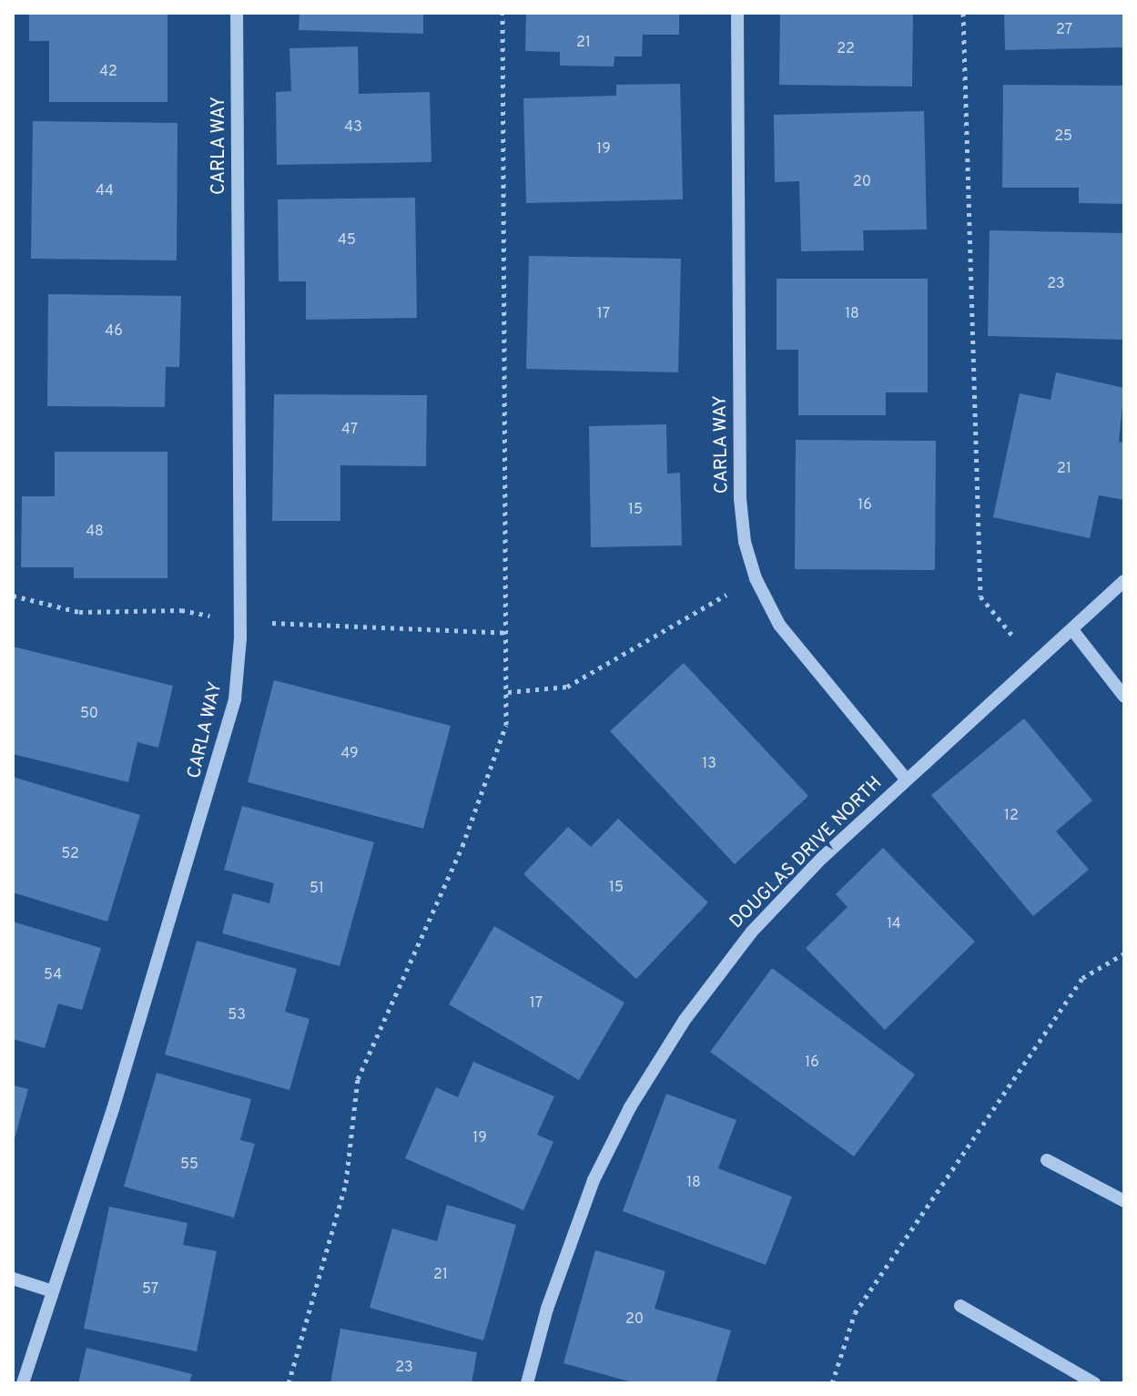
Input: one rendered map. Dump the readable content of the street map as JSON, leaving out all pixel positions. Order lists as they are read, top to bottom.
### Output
{
  "streets": {
    "street": ["CARLA WAY", "DOUGLAS DRIVE NORTH"]
  },
  "crossings": [
    ["CARLA WAY", "DOUGLAS DRIVE NORTH"]
  ],
  "house_numbers": [
    "27",
    "21",
    "22",
    "42",
    "43",
    "25",
    "19",
    "20",
    "44",
    "45",
    "23",
    "17",
    "18",
    "46",
    "47",
    "21",
    "16",
    "15",
    "48",
    "50",
    "49",
    "13",
    "12",
    "52",
    "15",
    "51",
    "14",
    "54",
    "17",
    "53",
    "16",
    "19",
    "55",
    "18",
    "21",
    "57",
    "20",
    "23"
  ]
}
